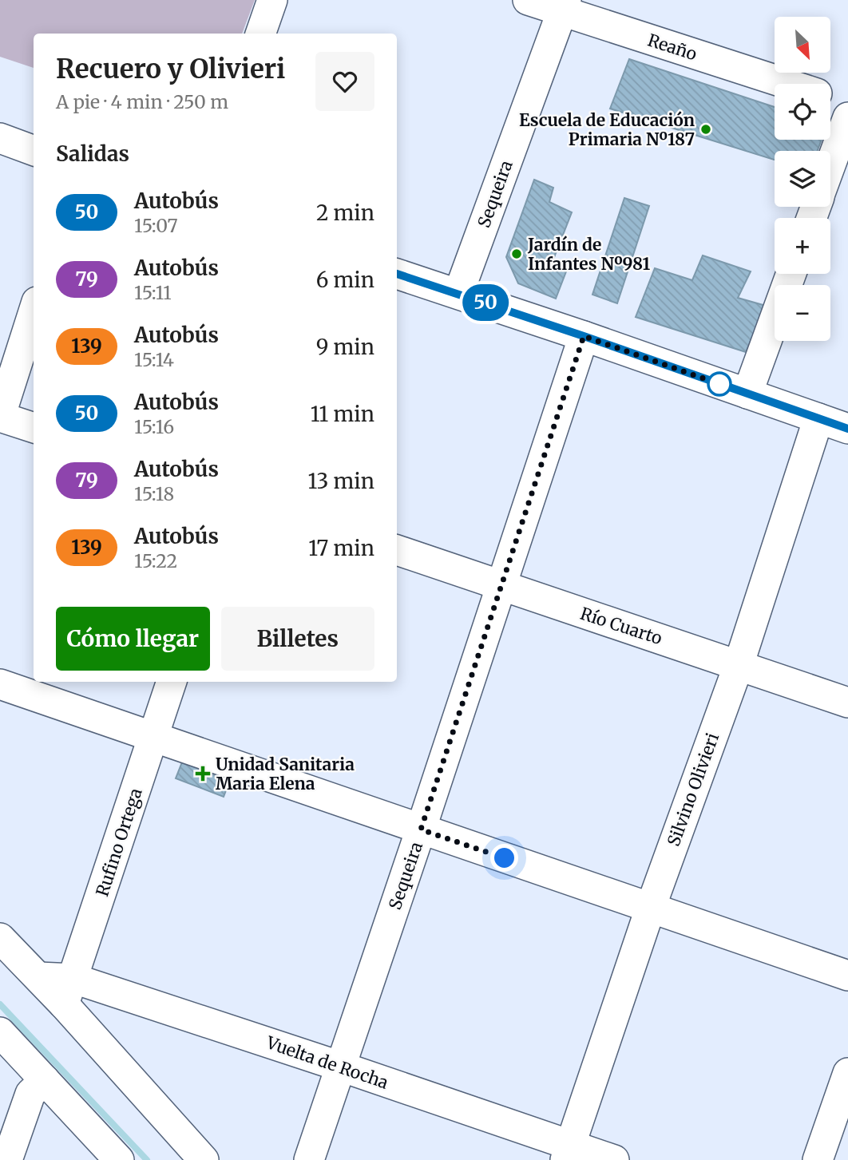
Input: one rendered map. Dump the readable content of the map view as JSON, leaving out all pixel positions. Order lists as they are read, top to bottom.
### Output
{
  "streets": {
    "street": [
      "Reaño",
      "Sequeira",
      "Río Cuarto",
      "Silvino Olivieri",
      "Rufino Ortega",
      "Vuelta de Rocha"
    ]
  },
  "crossings": [
    ["Reaño", "Sequeira"],
    ["Sequeira", "Río Cuarto"],
    ["Sequeira", "Vuelta de Rocha"],
    ["Río Cuarto", "Silvino Olivieri"],
    ["Silvino Olivieri", "Vuelta de Rocha"],
    ["Rufino Ortega", "Vuelta de Rocha"]
  ],
  "places": {
    "other": ["Escuela de Educación Primaria Nº187", "Jardín de Infantes Nº981"],
    "health": ["Unidad Sanitaria Maria Elena"]
  },
  "lines": ["bus line 50"],
  "north": "bottom right",
  "page": {
    "on_map": "50",
    "map_buttons": ["+", "−"],
    "heading": [
      ["Recuero y Olivieri", "A pie · 4 min · 250 m"],
      "Salidas"
    ],
    "list": [
      {
        "mark": "50",
        "name": "Autobús",
        "note": "15:07",
        "value": "2 min"
      },
      {
        "mark": "79",
        "name": "Autobús",
        "note": "15:11",
        "value": "6 min"
      },
      {
        "mark": "139",
        "name": "Autobús",
        "note": "15:14",
        "value": "9 min"
      },
      {
        "mark": "50",
        "name": "Autobús",
        "note": "15:16",
        "value": "11 min"
      },
      {
        "mark": "79",
        "name": "Autobús",
        "note": "15:18",
        "value": "13 min"
      },
      {
        "mark": "139",
        "name": "Autobús",
        "note": "15:22",
        "value": "17 min"
      }
    ],
    "buttons": ["Cómo llegar", "Billetes"]
  }
}
